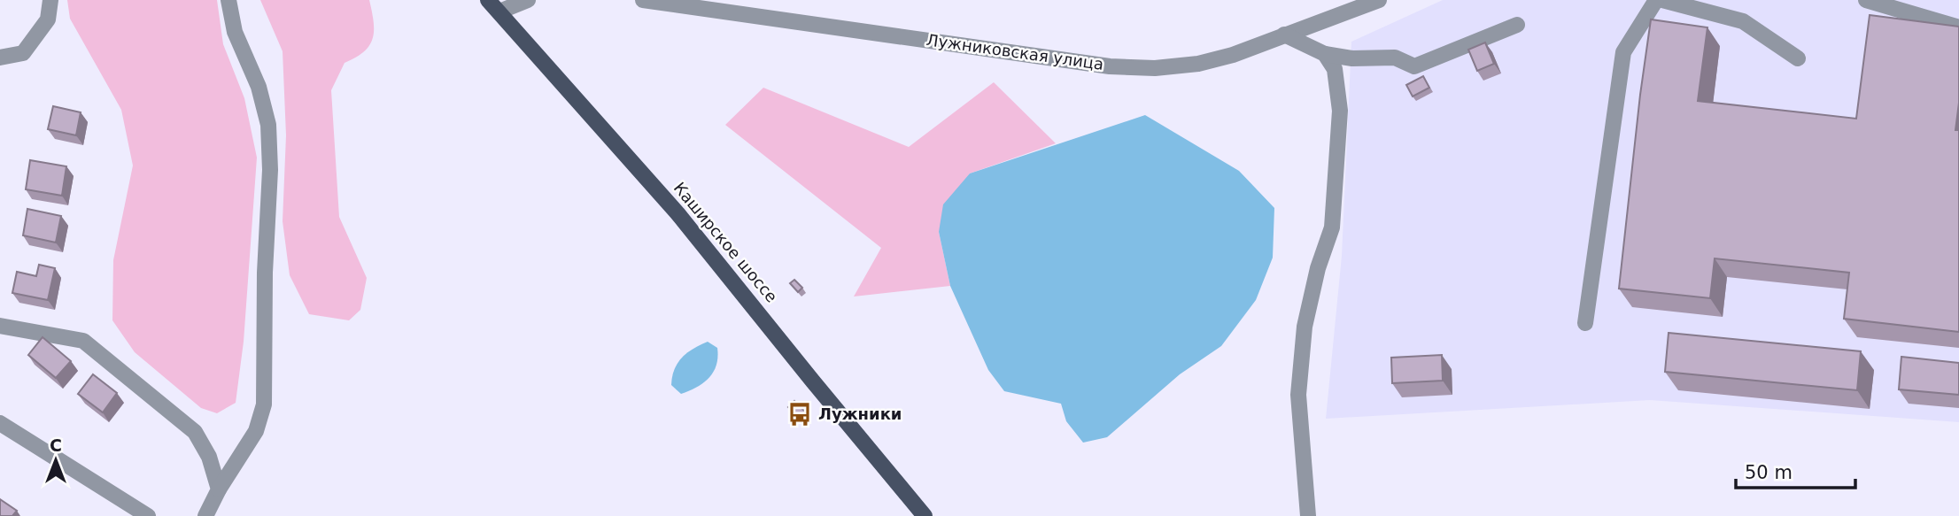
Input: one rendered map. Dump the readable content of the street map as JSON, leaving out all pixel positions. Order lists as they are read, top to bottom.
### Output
{
  "streets": {
    "main road": ["Каширское шоссе"],
    "street": ["Лужниковская улица"]
  },
  "places": {
    "bus stop": ["Лужники"]
  },
  "scale_bar": "50 m",
  "north": "top"
}
